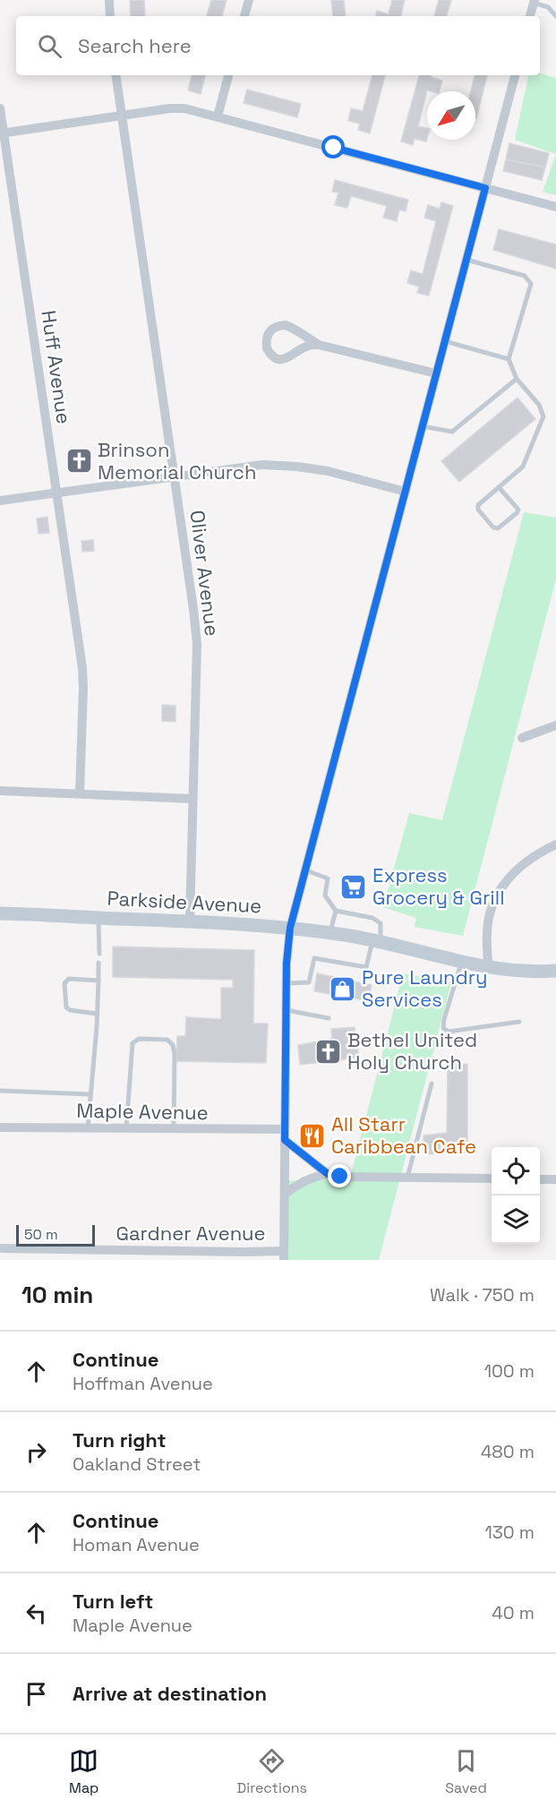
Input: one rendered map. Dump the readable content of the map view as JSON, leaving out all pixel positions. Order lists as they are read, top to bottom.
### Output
{
  "streets": {
    "main road": ["Parkside Avenue"],
    "street": [
      "Huff Avenue",
      "Oliver Avenue",
      "Maple Avenue",
      "Gardner Avenue"
    ]
  },
  "crossings": [
    ["Oliver Avenue", "Parkside Avenue"]
  ],
  "places": {
    "church": ["Brinson Memorial Church", "Bethel United Holy Church"],
    "supermarket": ["Express Grocery & Grill"],
    "shop": ["Pure Laundry Services"],
    "restaurant": ["All Starr Caribbean Cafe"]
  },
  "scale_bar": "50 m",
  "north": "bottom left",
  "page": {
    "search": "Search here",
    "scale": "50 m",
    "heading": ["10 min", "Walk · 750 m"],
    "list": [
      ["Continue", "Hoffman Avenue", "100 m"],
      ["Turn right", "Oakland Street", "480 m"],
      ["Continue", "Homan Avenue", "130 m"],
      ["Turn left", "Maple Avenue", "40 m"],
      "Arrive at destination"
    ],
    "nav": ["Map", "Directions", "Saved"]
  }
}
